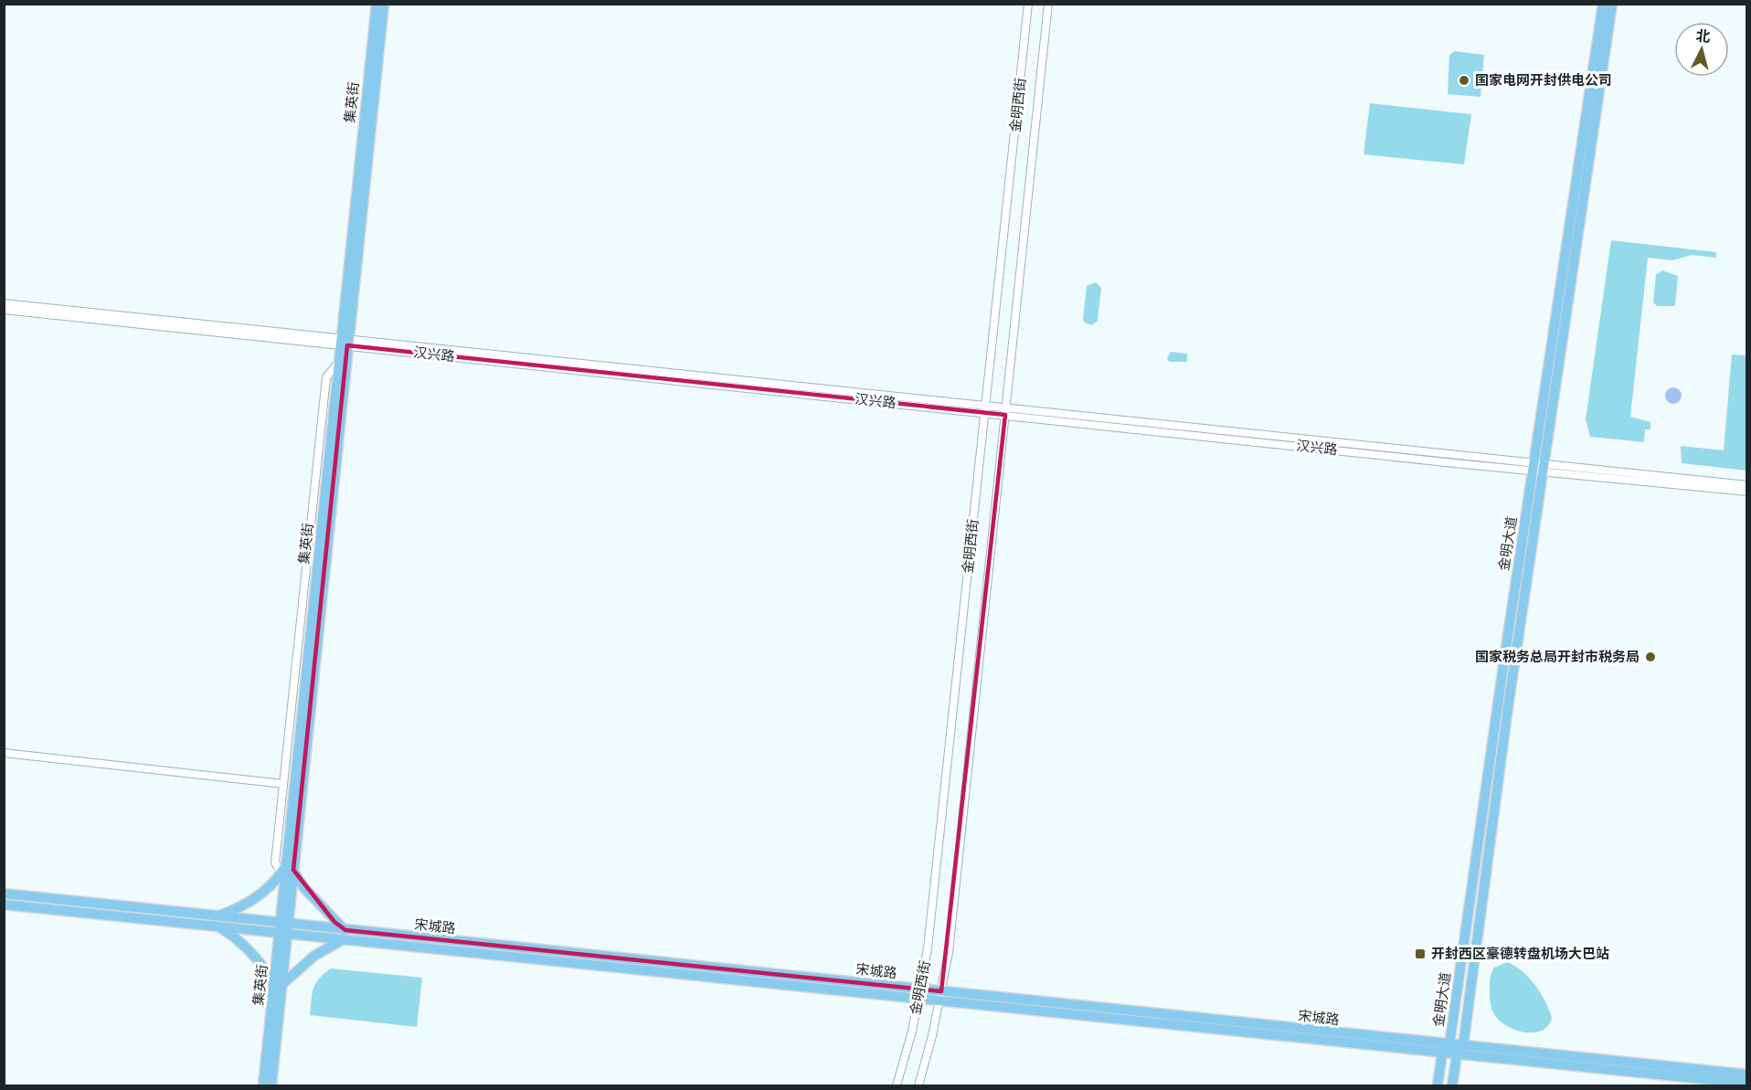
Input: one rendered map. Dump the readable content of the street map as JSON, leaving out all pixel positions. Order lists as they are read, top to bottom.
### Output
{
  "streets": {
    "main road": ["集英街", "金明大道", "宋城路"],
    "street": ["金明西街", "汉兴路"]
  },
  "crossings": [
    ["集英街", "汉兴路"],
    ["集英街", "宋城路"],
    ["金明西街", "汉兴路"],
    ["金明西街", "宋城路"],
    ["汉兴路", "金明大道"],
    ["金明大道", "宋城路"]
  ],
  "places": {
    "other": ["国家电网开封供电公司", "国家税务总局开封市税务局"],
    "transit": ["开封西区豪德转盘机场大巴站"]
  },
  "north": "top"
}
